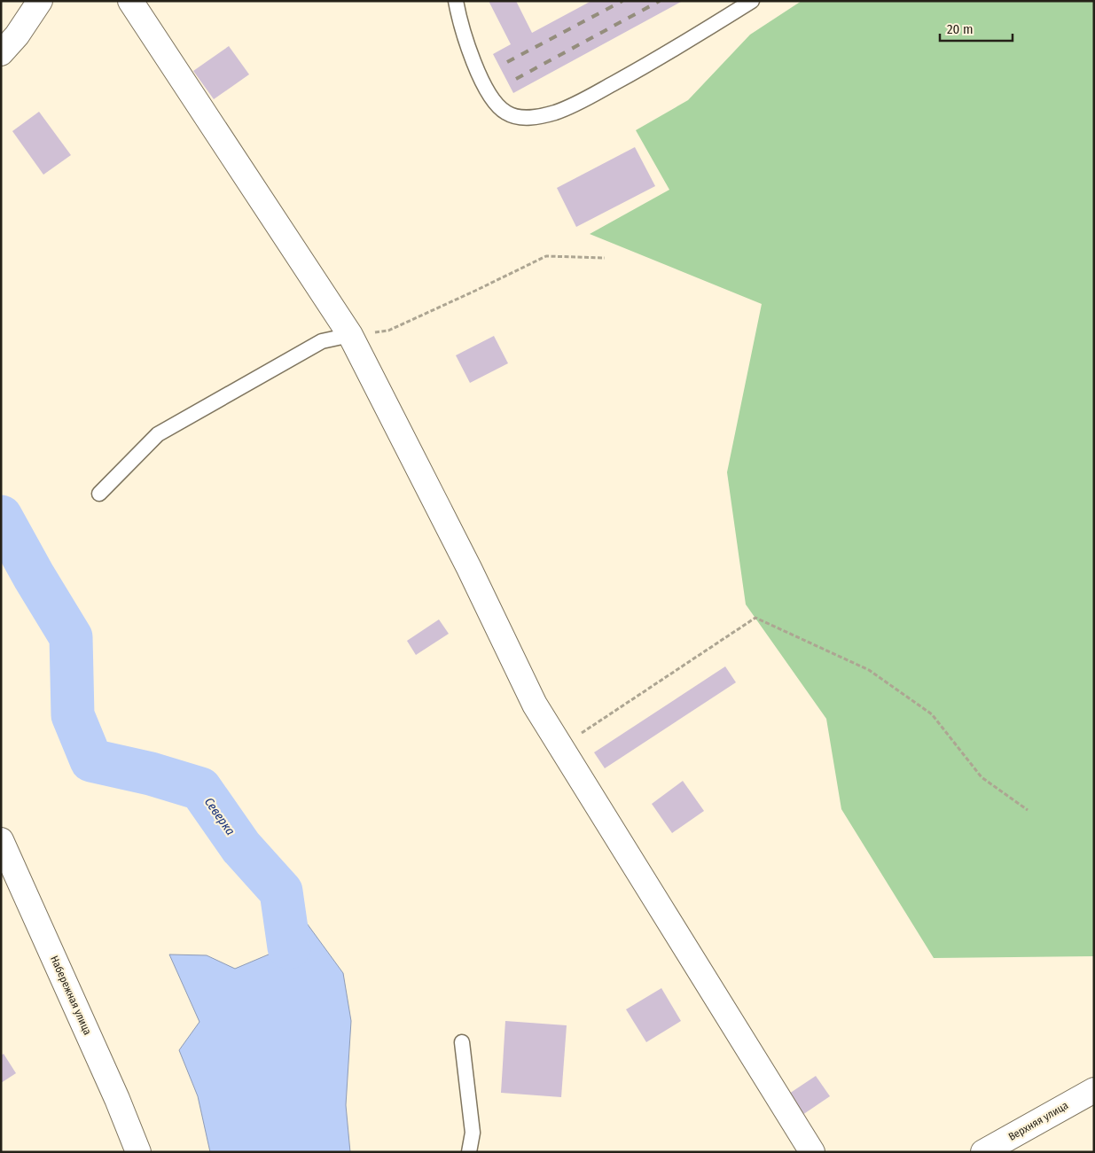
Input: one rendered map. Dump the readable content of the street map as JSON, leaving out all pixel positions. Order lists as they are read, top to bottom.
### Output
{
  "streets": {
    "street": ["Набережная улица", "Верхняя улица"]
  },
  "water": ["Северка"],
  "scale_bar": "20 m"
}
